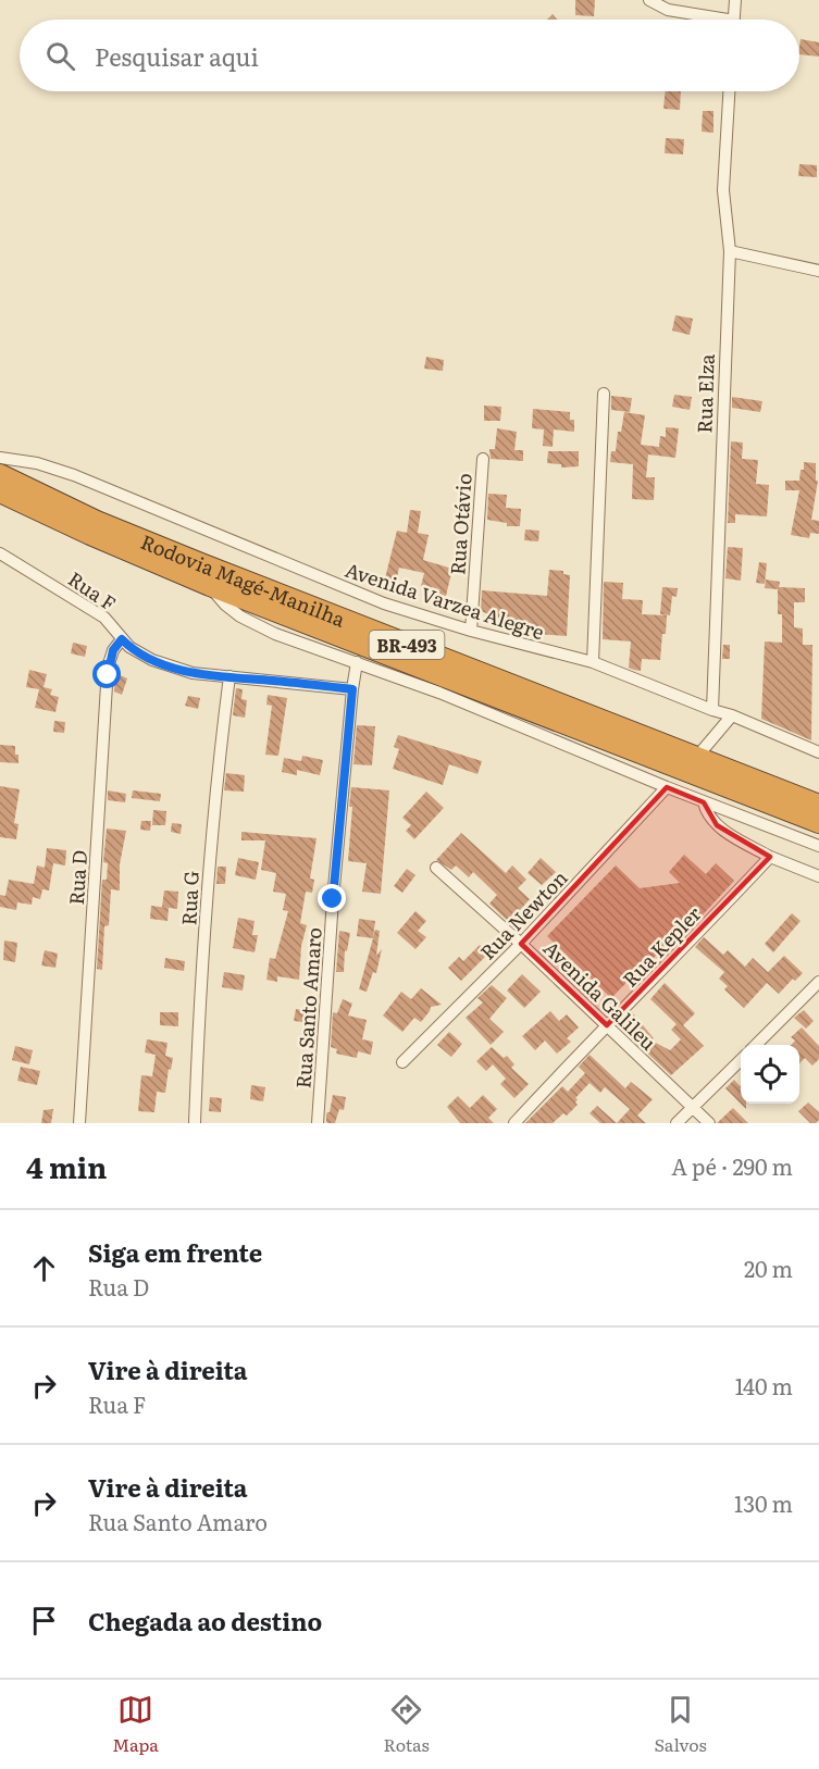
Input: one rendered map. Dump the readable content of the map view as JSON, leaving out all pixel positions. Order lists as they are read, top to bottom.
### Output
{
  "streets": {
    "highway": ["Rodovia Magé-Manilha", "BR-493"],
    "street": [
      "Rua Elza",
      "Rua Otávio",
      "Rua F",
      "Avenida Varzea Alegre",
      "Rua D",
      "Rua G",
      "Rua Newton",
      "Rua Kepler",
      "Avenida Galileu",
      "Rua Santo Amaro"
    ]
  },
  "crossings": [
    ["Rua Elza", "Avenida Varzea Alegre"],
    ["Rua Otávio", "Avenida Varzea Alegre"],
    ["Rua F", "Rua D"],
    ["Rua F", "Rua G"],
    ["Rua F", "Rua Santo Amaro"],
    ["Rua Newton", "Avenida Galileu"],
    ["Rua Kepler", "Avenida Galileu"]
  ],
  "page": {
    "search": "Pesquisar aqui",
    "heading": ["4 min", "A pé · 290 m"],
    "list": [
      ["Siga em frente", "Rua D", "20 m"],
      ["Vire à direita", "Rua F", "140 m"],
      ["Vire à direita", "Rua Santo Amaro", "130 m"],
      "Chegada ao destino"
    ],
    "nav": ["Mapa", "Rotas", "Salvos"]
  }
}
